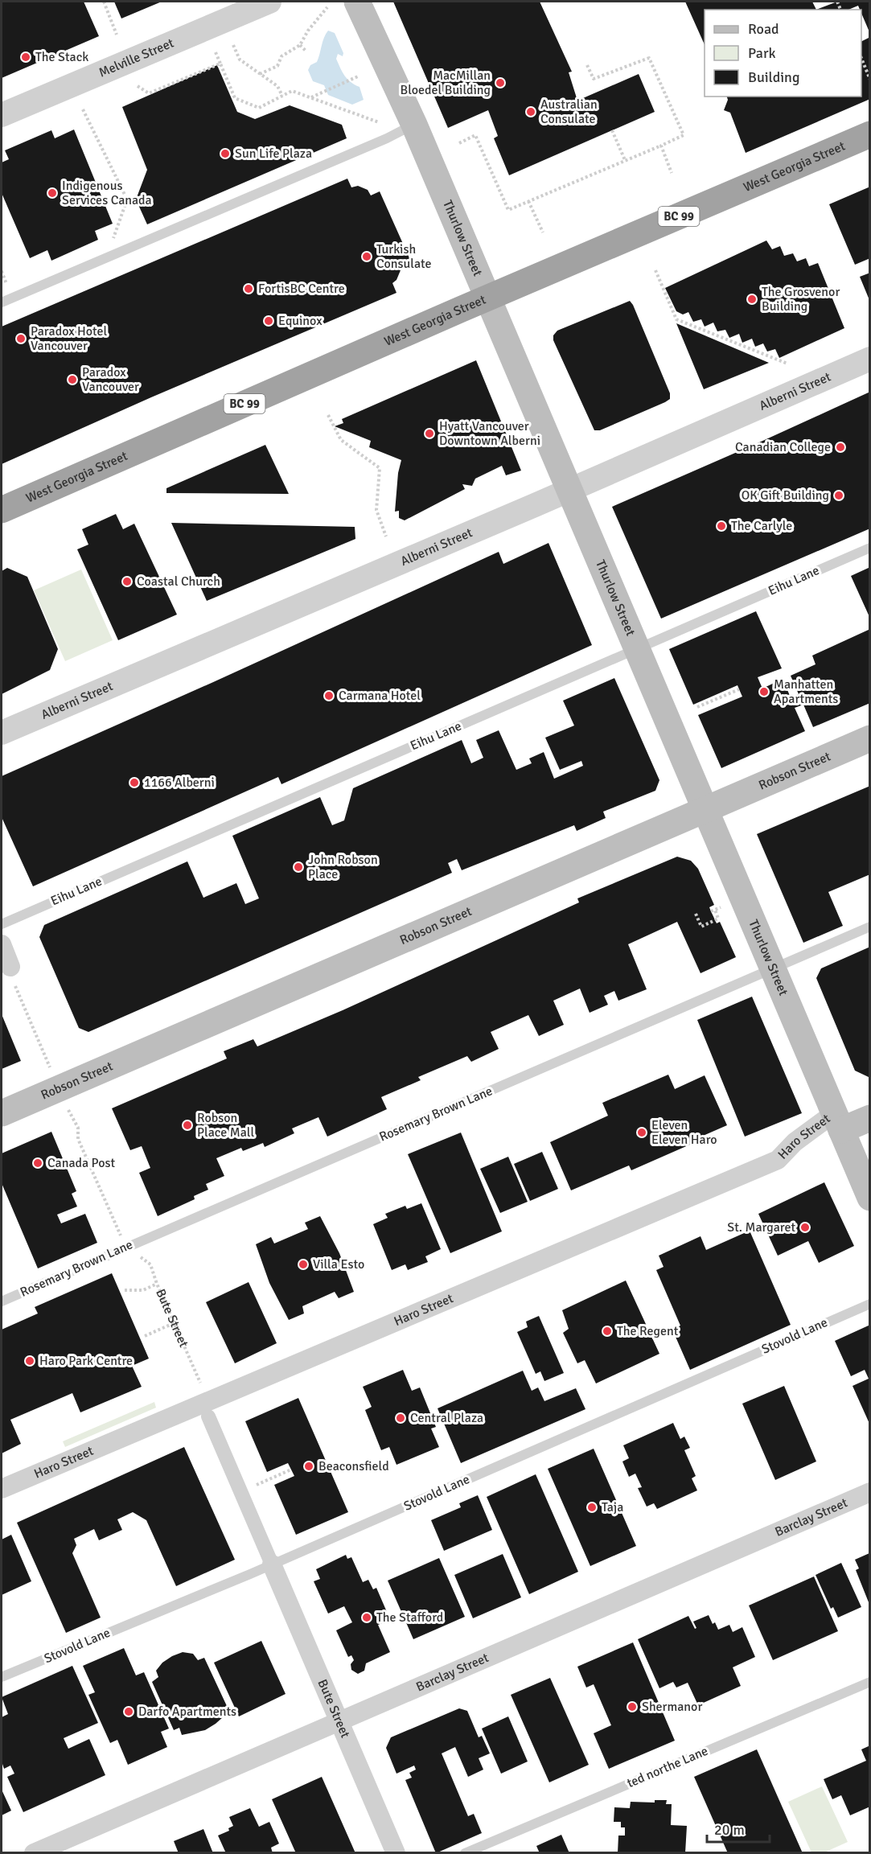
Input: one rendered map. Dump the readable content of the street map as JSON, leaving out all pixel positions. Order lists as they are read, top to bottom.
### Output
{
  "streets": {
    "highway": ["West Georgia Street", "BC 99"],
    "main road": ["Thurlow Street", "Robson Street", "Haro Street"],
    "street": [
      "Melville Street",
      "Alberni Street",
      "Bute Street",
      "Barclay Street"
    ],
    "lane": [
      "Eihu Lane",
      "Rosemary Brown Lane",
      "Stovold Lane",
      "ted northe Lane"
    ]
  },
  "crossings": [
    ["West Georgia Street", "Thurlow Street"],
    ["Thurlow Street", "Alberni Street"],
    ["Thurlow Street", "Eihu Lane"],
    ["Thurlow Street", "Robson Street"],
    ["Thurlow Street", "Rosemary Brown Lane"],
    ["Thurlow Street", "Haro Street"],
    ["Bute Street", "Stovold Lane"],
    ["Bute Street", "Barclay Street"]
  ],
  "places": [
    "The Stack",
    "MacMillan Bloedel Building",
    "Australian Consulate",
    "Sun Life Plaza",
    "Indigenous Services Canada",
    "Turkish Consulate",
    "FortisBC Centre",
    "The Grosvenor Building",
    "Equinox",
    "Paradox Hotel Vancouver",
    "Paradox Vancouver",
    "Hyatt Vancouver Downtown Alberni",
    "Canadian College",
    "OK Gift Building",
    "The Carlyle",
    "Coastal Church",
    "Manhatten Apartments",
    "Carmana Hotel",
    "1166 Alberni",
    "John Robson Place",
    "Robson Place Mall",
    "Eleven Eleven Haro",
    "Canada Post",
    "St. Margaret",
    "Villa Esto",
    "The Regent",
    "Haro Park Centre",
    "Central Plaza",
    "Beaconsfield",
    "Taja",
    "The Stafford",
    "Shermanor",
    "Darfo Apartments"
  ],
  "legend": ["Road", "Park", "Building"],
  "scale_bar": "20 m"
}
